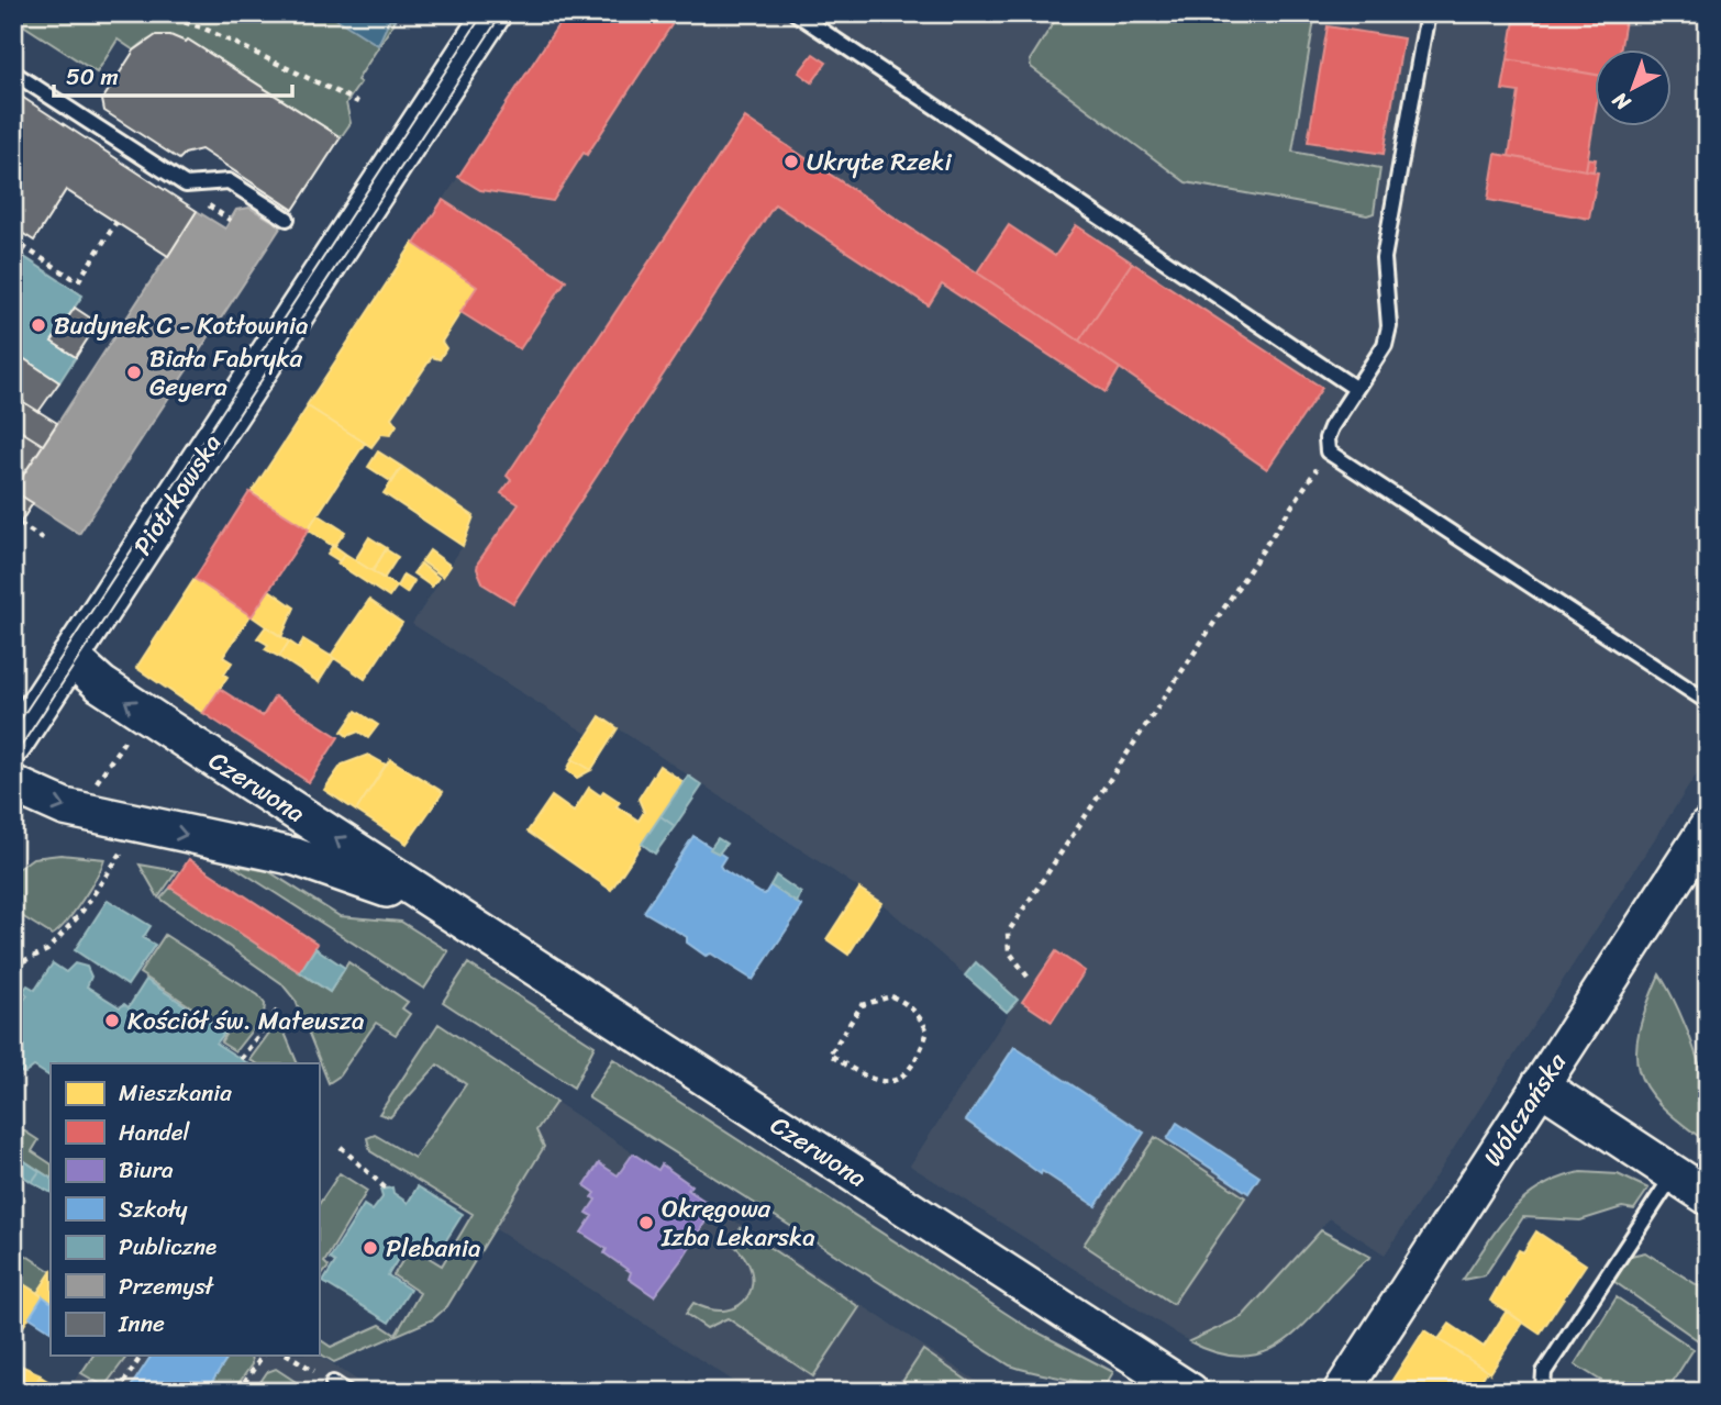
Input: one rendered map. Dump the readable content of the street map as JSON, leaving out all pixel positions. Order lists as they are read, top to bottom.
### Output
{
  "streets": {
    "street": ["Piotrkowska", "Czerwona", "Wólczańska"]
  },
  "crossings": [
    ["Piotrkowska", "Czerwona"]
  ],
  "places": [
    "Ukryte Rzeki",
    "Budynek C - Kotłownia",
    "Biała Fabryka Geyera",
    "Kościół św. Mateusza",
    "Okręgowa Izba Lekarska",
    "Plebania"
  ],
  "legend": [
    "Mieszkania",
    "Handel",
    "Biura",
    "Szkoły",
    "Publiczne",
    "Przemysł",
    "Inne"
  ],
  "scale_bar": "50 m",
  "north": "bottom left"
}
